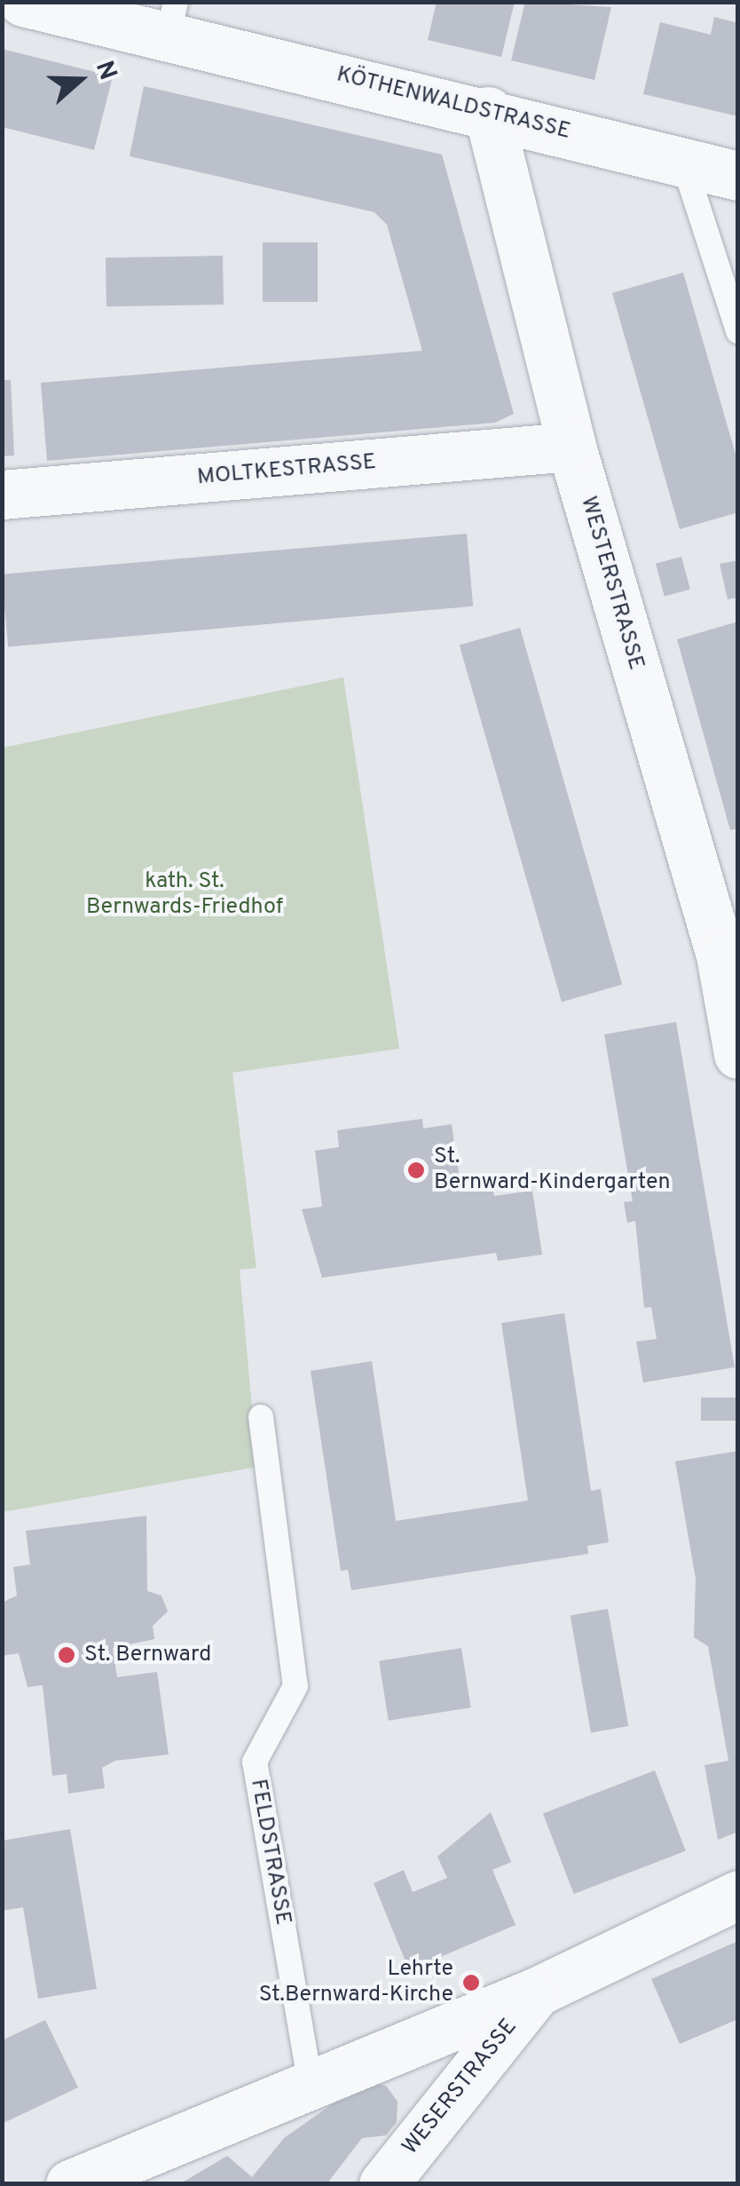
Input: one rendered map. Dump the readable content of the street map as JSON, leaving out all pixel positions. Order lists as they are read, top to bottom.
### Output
{
  "streets": {
    "street": [
      "KÖTHENWALDSTRASSE",
      "MOLTKESTRASSE",
      "WESTERSTRASSE",
      "WESERSTRASSE"
    ],
    "lane": ["FELDSTRASSE"]
  },
  "crossings": [
    ["KÖTHENWALDSTRASSE", "WESTERSTRASSE"],
    ["MOLTKESTRASSE", "WESTERSTRASSE"]
  ],
  "parks": ["kath. St. Bernwards-Friedhof"],
  "places": ["St. Bernward-Kindergarten", "St. Bernward", "Lehrte St.Bernward-Kirche"],
  "north": "right"
}
